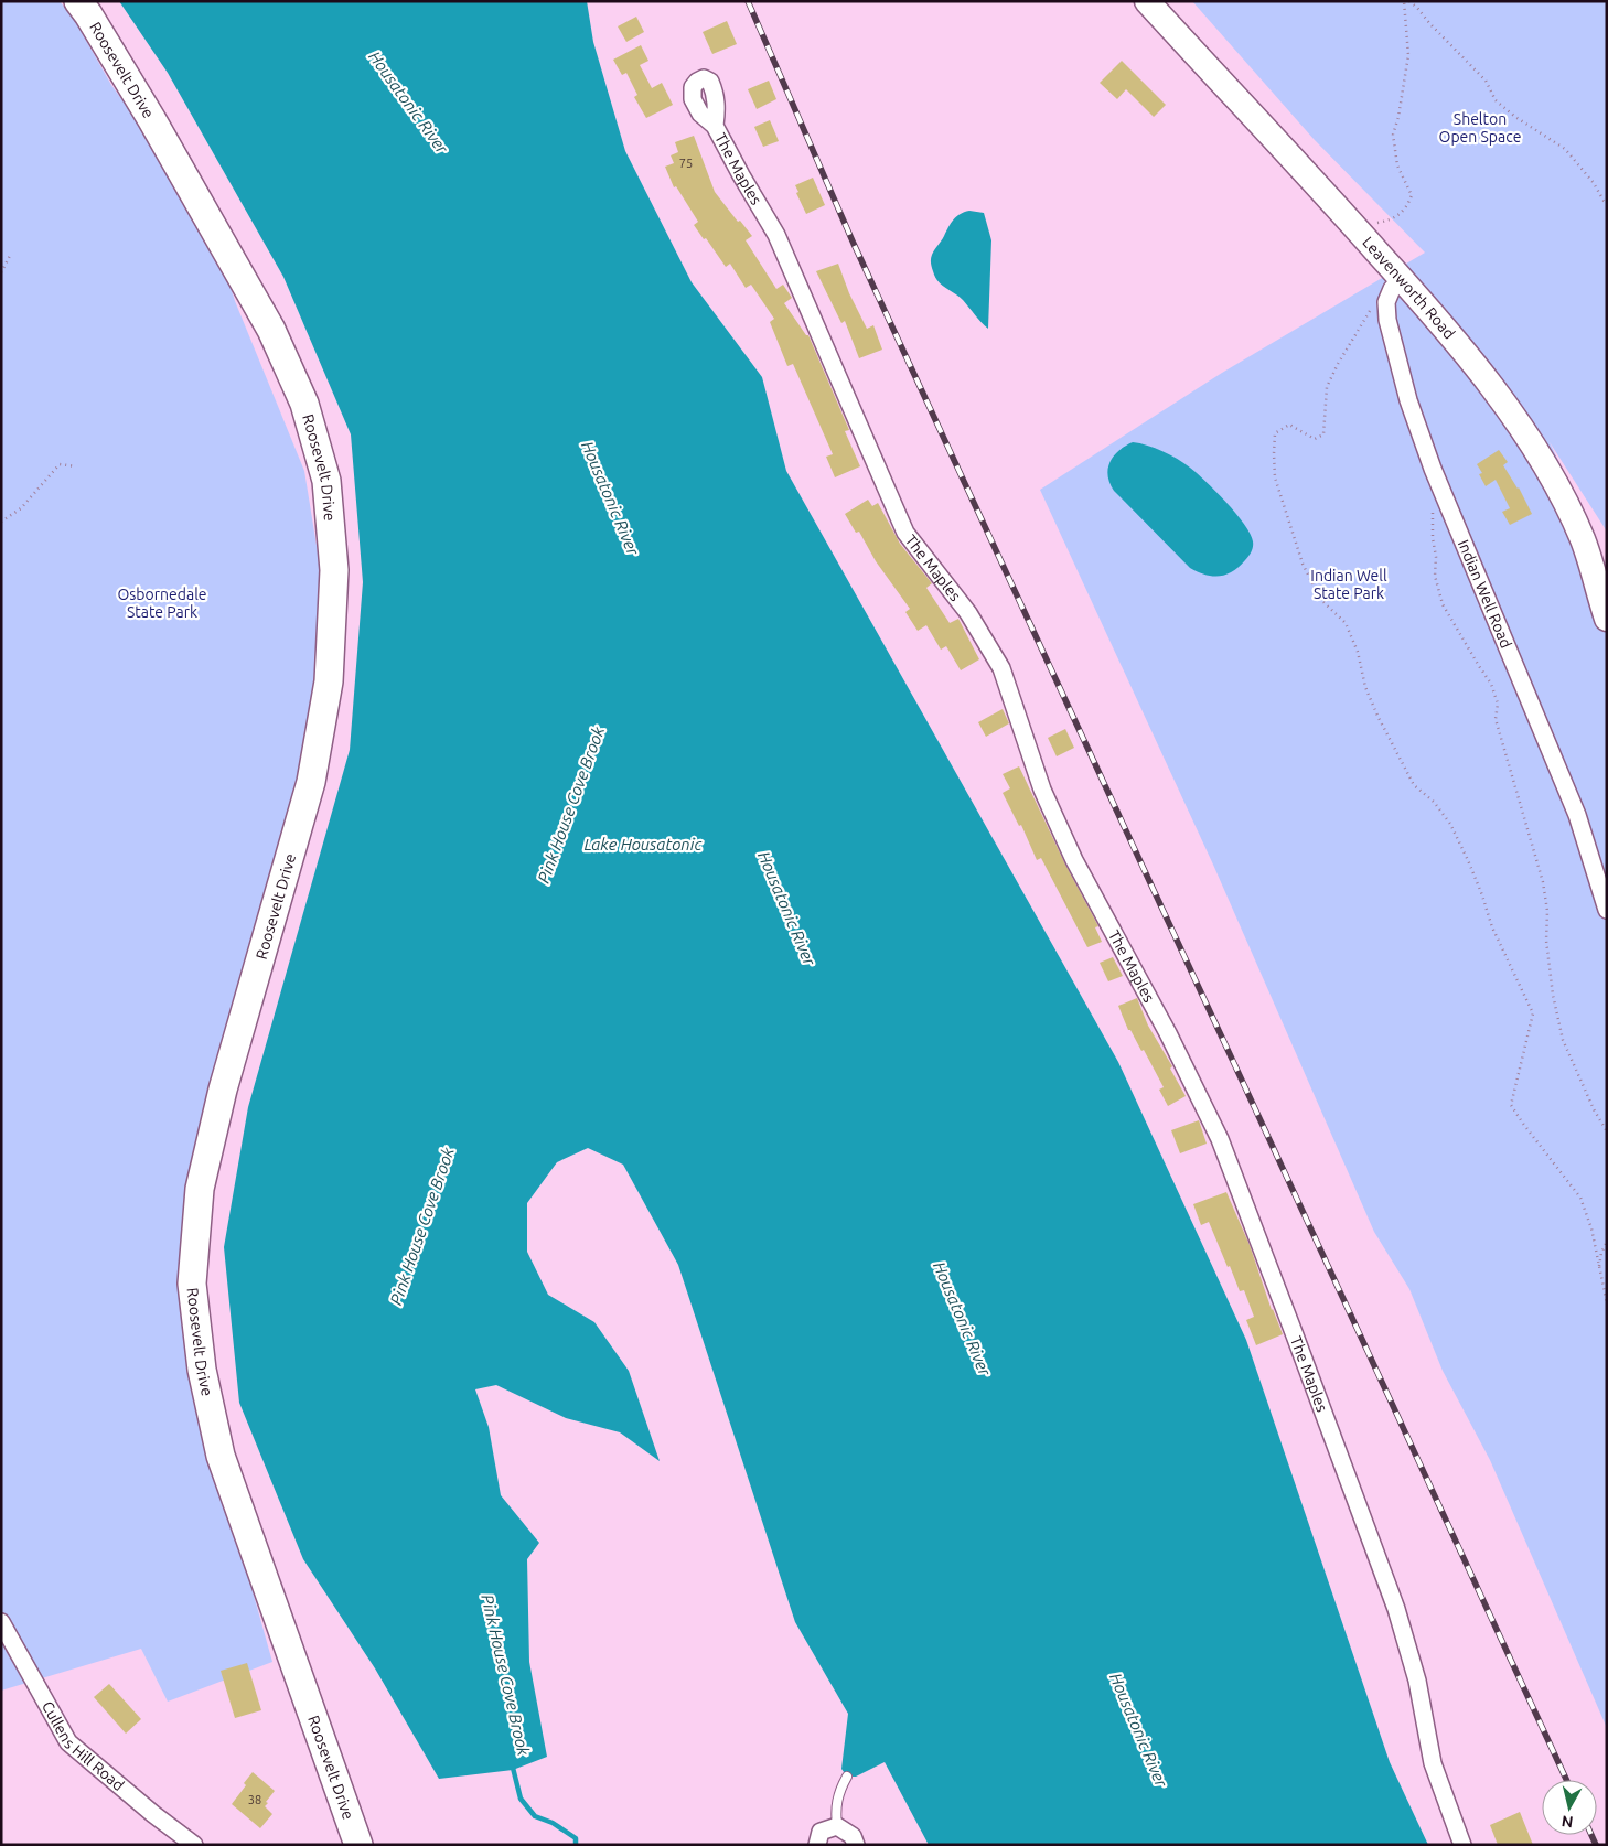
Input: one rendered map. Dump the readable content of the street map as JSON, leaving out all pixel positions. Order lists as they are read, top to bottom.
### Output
{
  "streets": {
    "main road": ["Roosevelt Drive", "Leavenworth Road"],
    "street": ["The Maples", "Indian Well Road", "Cullens Hill Road"]
  },
  "crossings": [
    ["Leavenworth Road", "Indian Well Road"]
  ],
  "water": ["Housatonic River", "Pink House Cove Brook", "Lake Housatonic"],
  "parks": ["Shelton Open Space", "Indian Well State Park", "Osbornedale State Park"],
  "house_numbers": ["75", "38"],
  "north": "bottom"
}
